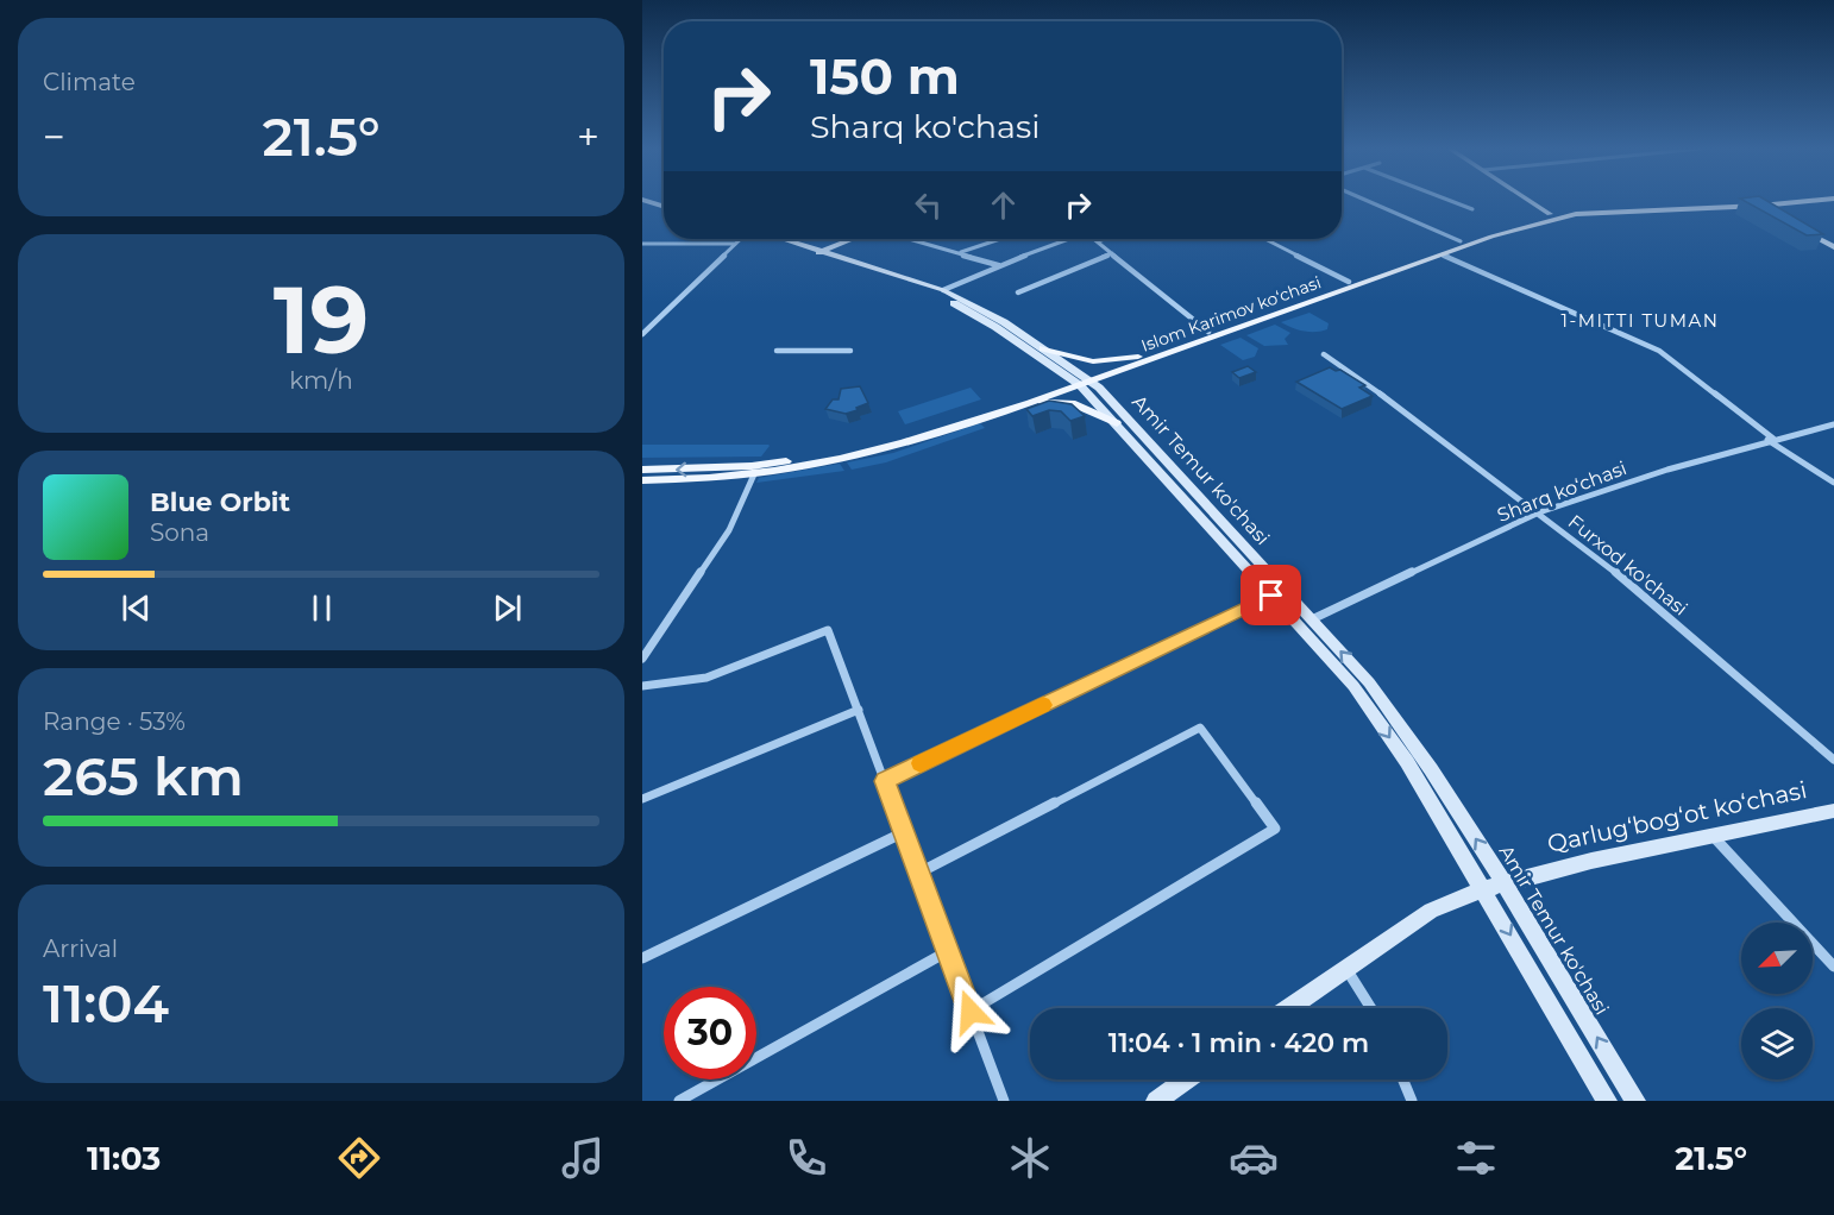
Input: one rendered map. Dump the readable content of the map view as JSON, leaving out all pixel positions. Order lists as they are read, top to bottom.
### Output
{
  "streets": {
    "main road": ["Islom Karimov ko‘chasi", "Amir Temur ko'chasi", "Qarlug‘bog‘ot ko‘chasi"],
    "street": ["Sharq ko‘chasi", "Furxod ko'chasi"]
  },
  "crossings": [
    ["Islom Karimov ko‘chasi", "Amir Temur ko'chasi"],
    ["Amir Temur ko'chasi", "Sharq ko‘chasi"],
    ["Amir Temur ko'chasi", "Qarlug‘bog‘ot ko‘chasi"],
    ["Sharq ko‘chasi", "Furxod ko'chasi"]
  ],
  "districts": ["1-MITTI TUMAN"],
  "north": "bottom left",
  "page": {
    "tile": [
      "Climate",
      ["19", "km/h"],
      ["Range · 53%", "265 km"],
      ["Arrival", "11:04"]
    ],
    "turn": ["150 m", "Sharq ko'chasi"],
    "heat": ["−", "21.5°", "+"],
    "song": ["Blue Orbit", "Sona"],
    "limit": "30",
    "trip": "11:04 · 1 min · 420 m",
    "tabs": ["11:03", "21.5°"]
  }
}
